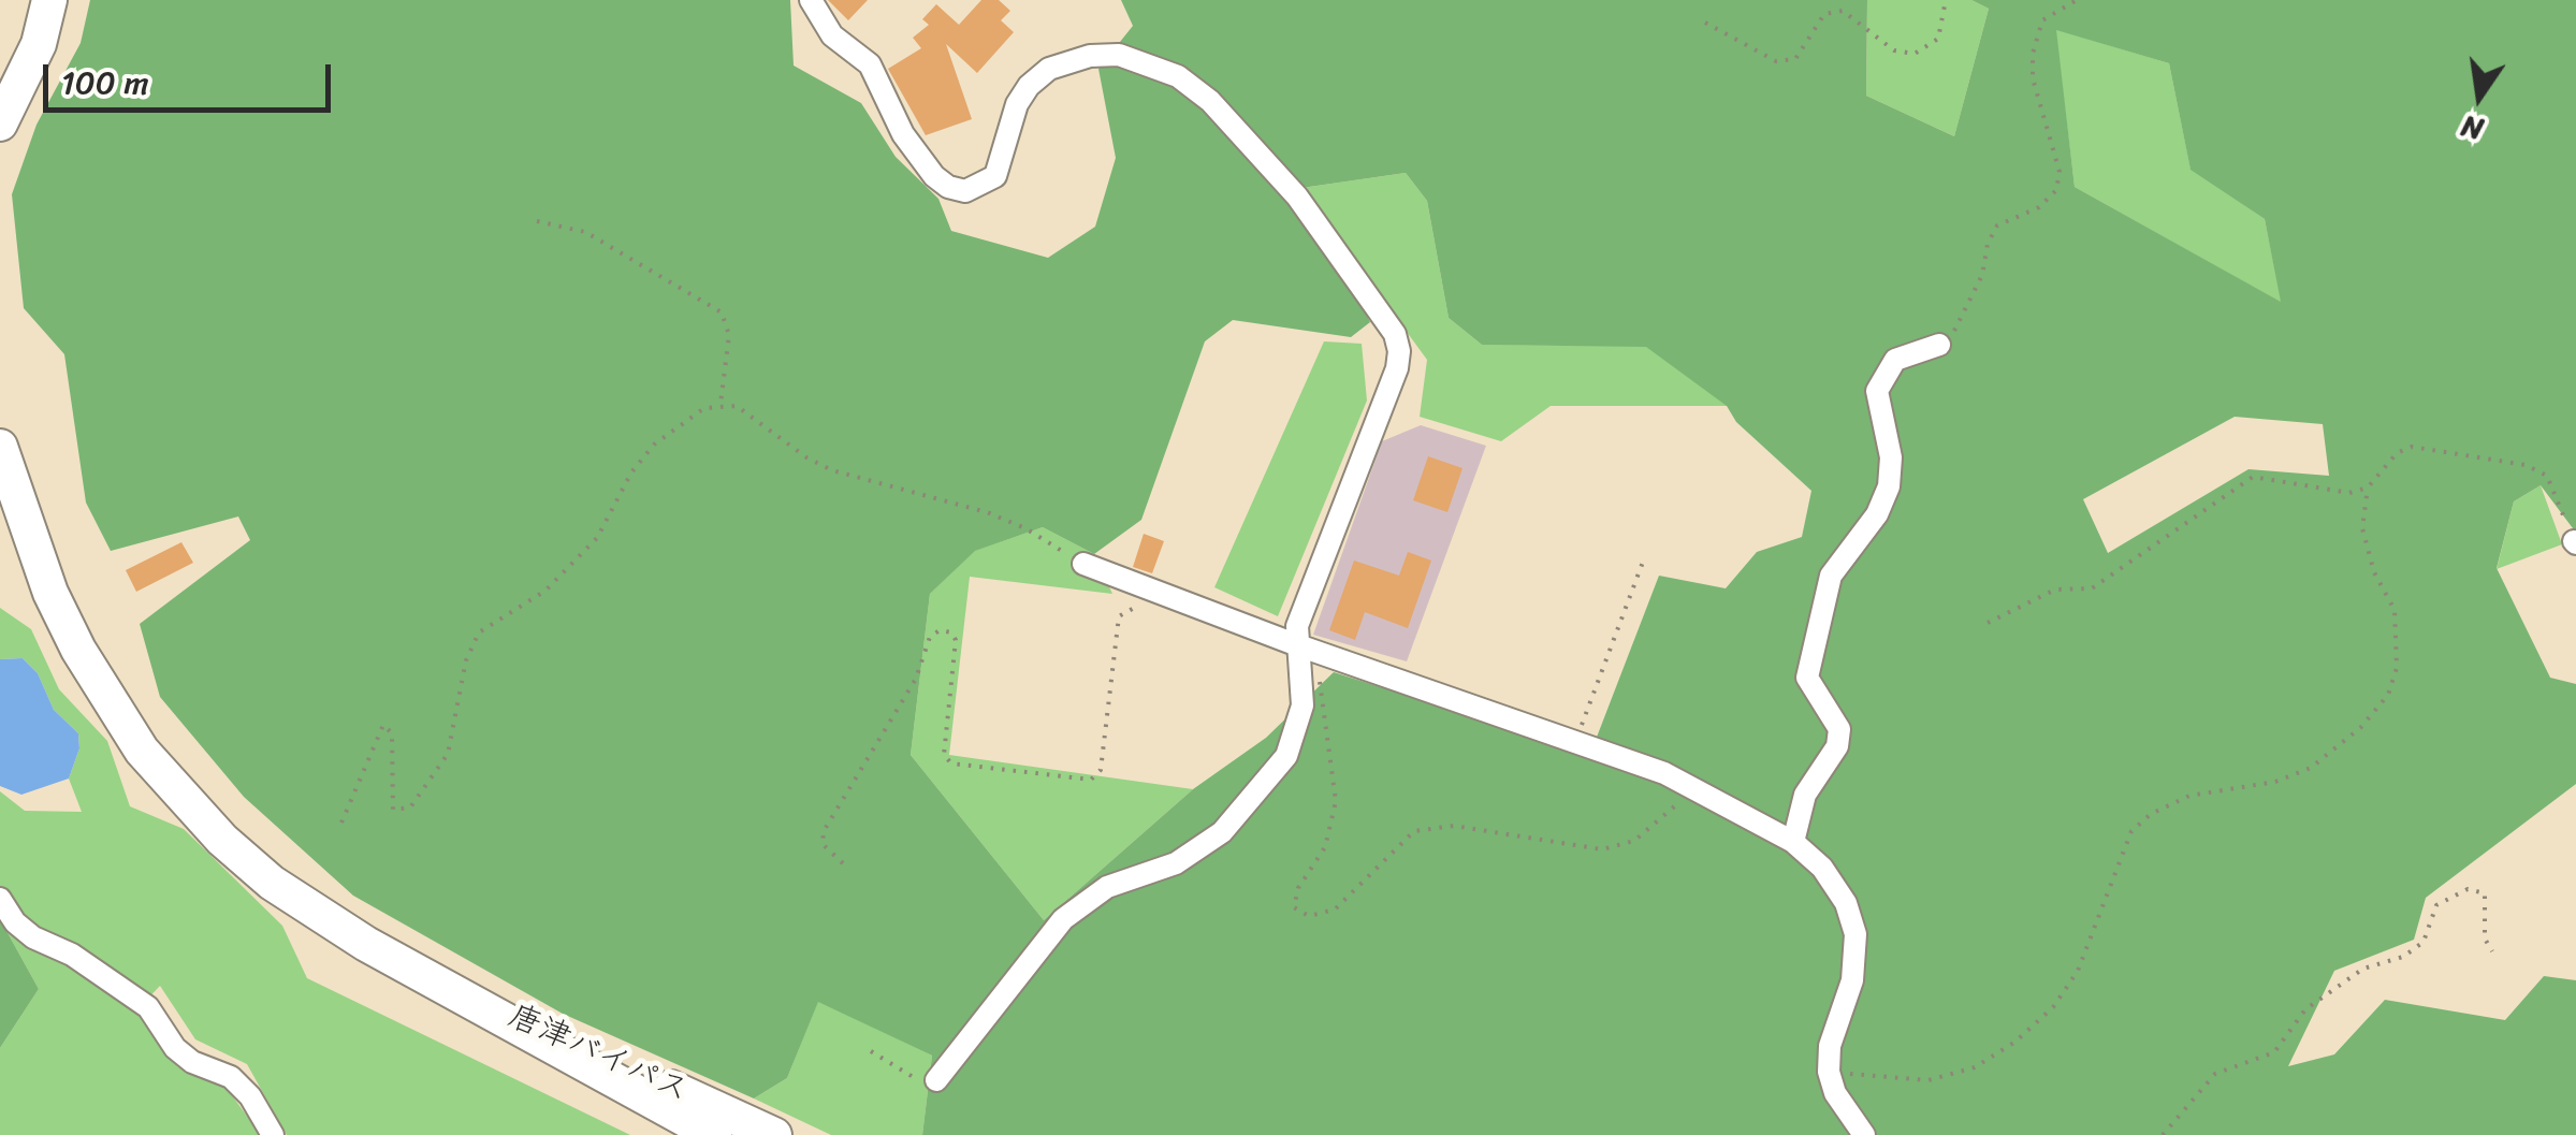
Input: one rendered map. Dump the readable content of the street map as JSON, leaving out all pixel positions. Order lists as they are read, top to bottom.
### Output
{
  "streets": {
    "highway": ["唐津バイパス"]
  },
  "scale_bar": "100 m",
  "north": "bottom"
}
